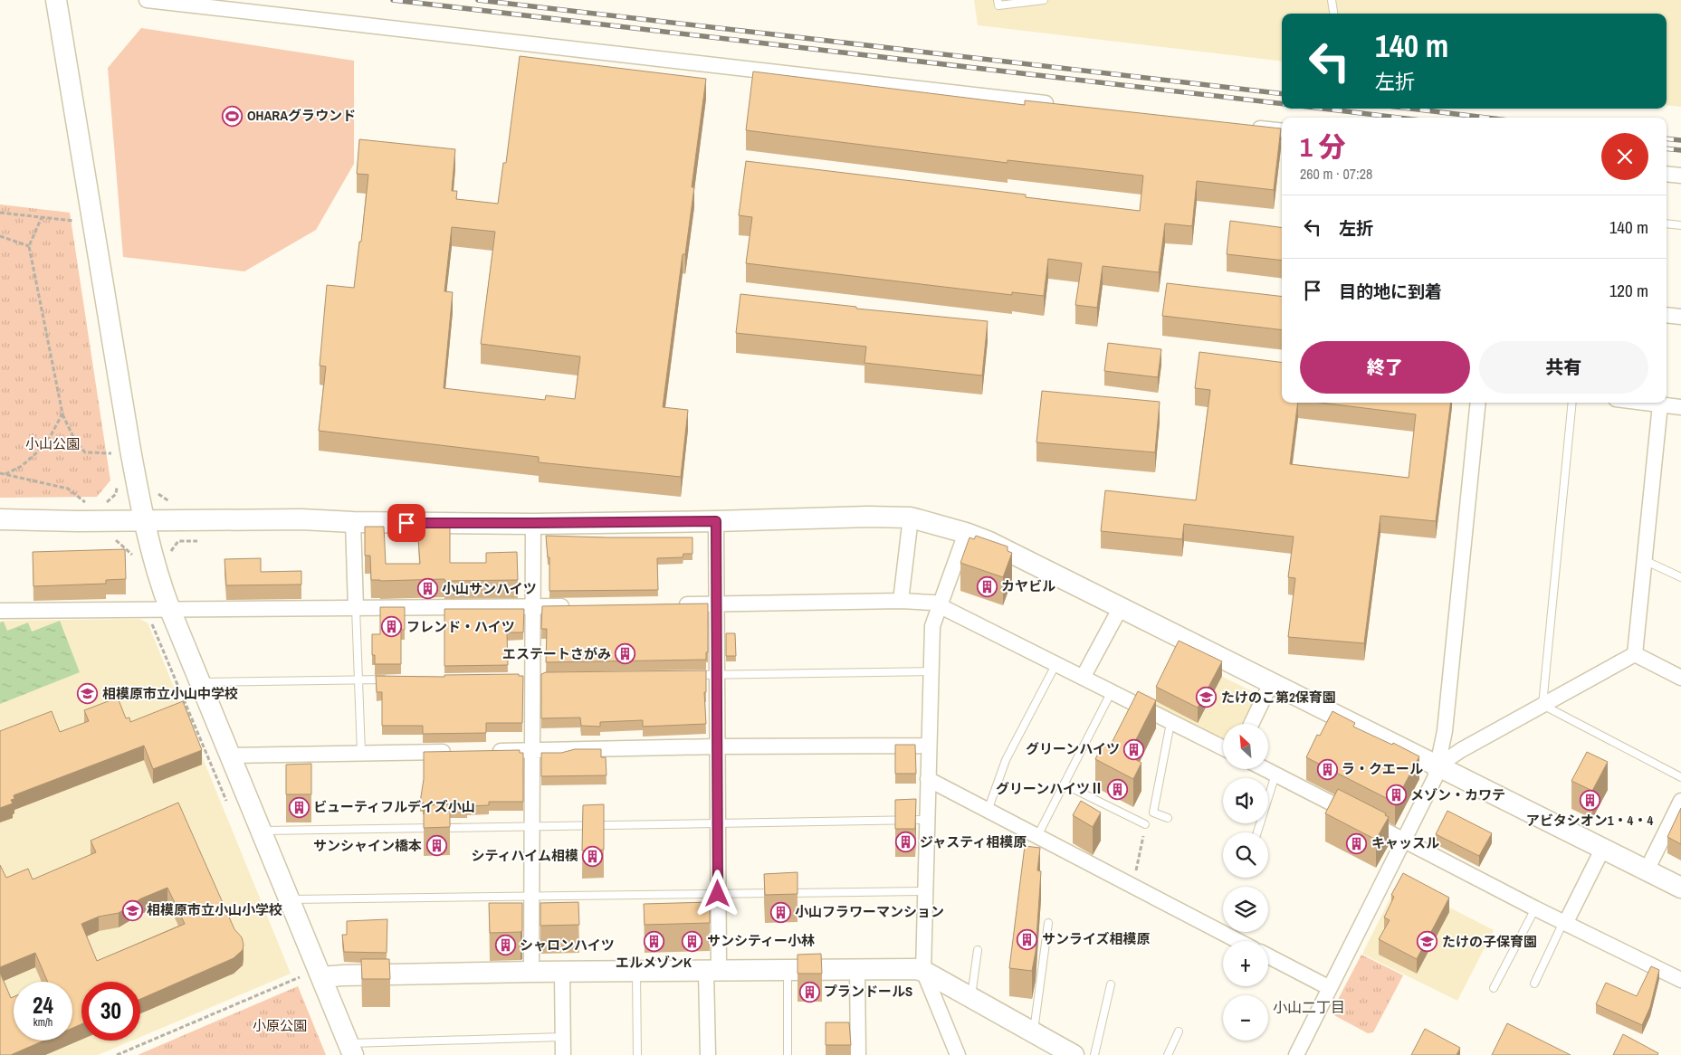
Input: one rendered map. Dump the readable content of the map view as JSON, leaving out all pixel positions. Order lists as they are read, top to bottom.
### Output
{
  "districts": ["小山二丁目"],
  "parks": ["小山公園", "小原公園"],
  "places": {
    "sports": ["OHARAグラウンド"],
    "building": [
      "カヤビル",
      "小山サンハイツ",
      "フレンド・ハイツ",
      "エステートさがみ",
      "グリーンハイツ",
      "ラ・クエール",
      "グリーンハイツⅡ",
      "メゾン・カワテ",
      "アビタシオン1・4・4",
      "ビューティフルデイズ小山",
      "ジャスティ相模原",
      "キャッスル",
      "サンシャイン橋本",
      "シティハイム相模",
      "小山フラワーマンション",
      "サンライズ相模原",
      "サンシティー小林",
      "エルメゾンK",
      "シャロンハイツ",
      "プランドールS"
    ],
    "school or university": [
      "相模原市立小山中学校",
      "たけのこ第2保育園",
      "相模原市立小山小学校",
      "たけの子保育園"
    ]
  },
  "north": "top left",
  "page": {
    "turn": ["140 m", "左折"],
    "heading": ["1 分", "260 m · 07:28"],
    "list": [
      {
        "name": "左折",
        "value": "140 m"
      },
      {
        "name": "目的地に到着",
        "value": "120 m"
      }
    ],
    "buttons": ["終了", "共有"],
    "map_buttons": ["+", "−"],
    "speed": "24 km/h",
    "limit": "30"
  }
}
